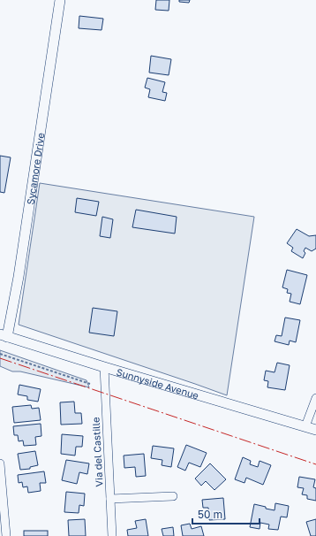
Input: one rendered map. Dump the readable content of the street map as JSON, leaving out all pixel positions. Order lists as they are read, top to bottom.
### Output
{
  "streets": {
    "street": ["Sycamore Drive", "Sunnyside Avenue", "Via del Castille"]
  },
  "crossings": [
    ["Sycamore Drive", "Sunnyside Avenue"],
    ["Sunnyside Avenue", "Via del Castille"]
  ],
  "scale_bar": "50 m"
}
